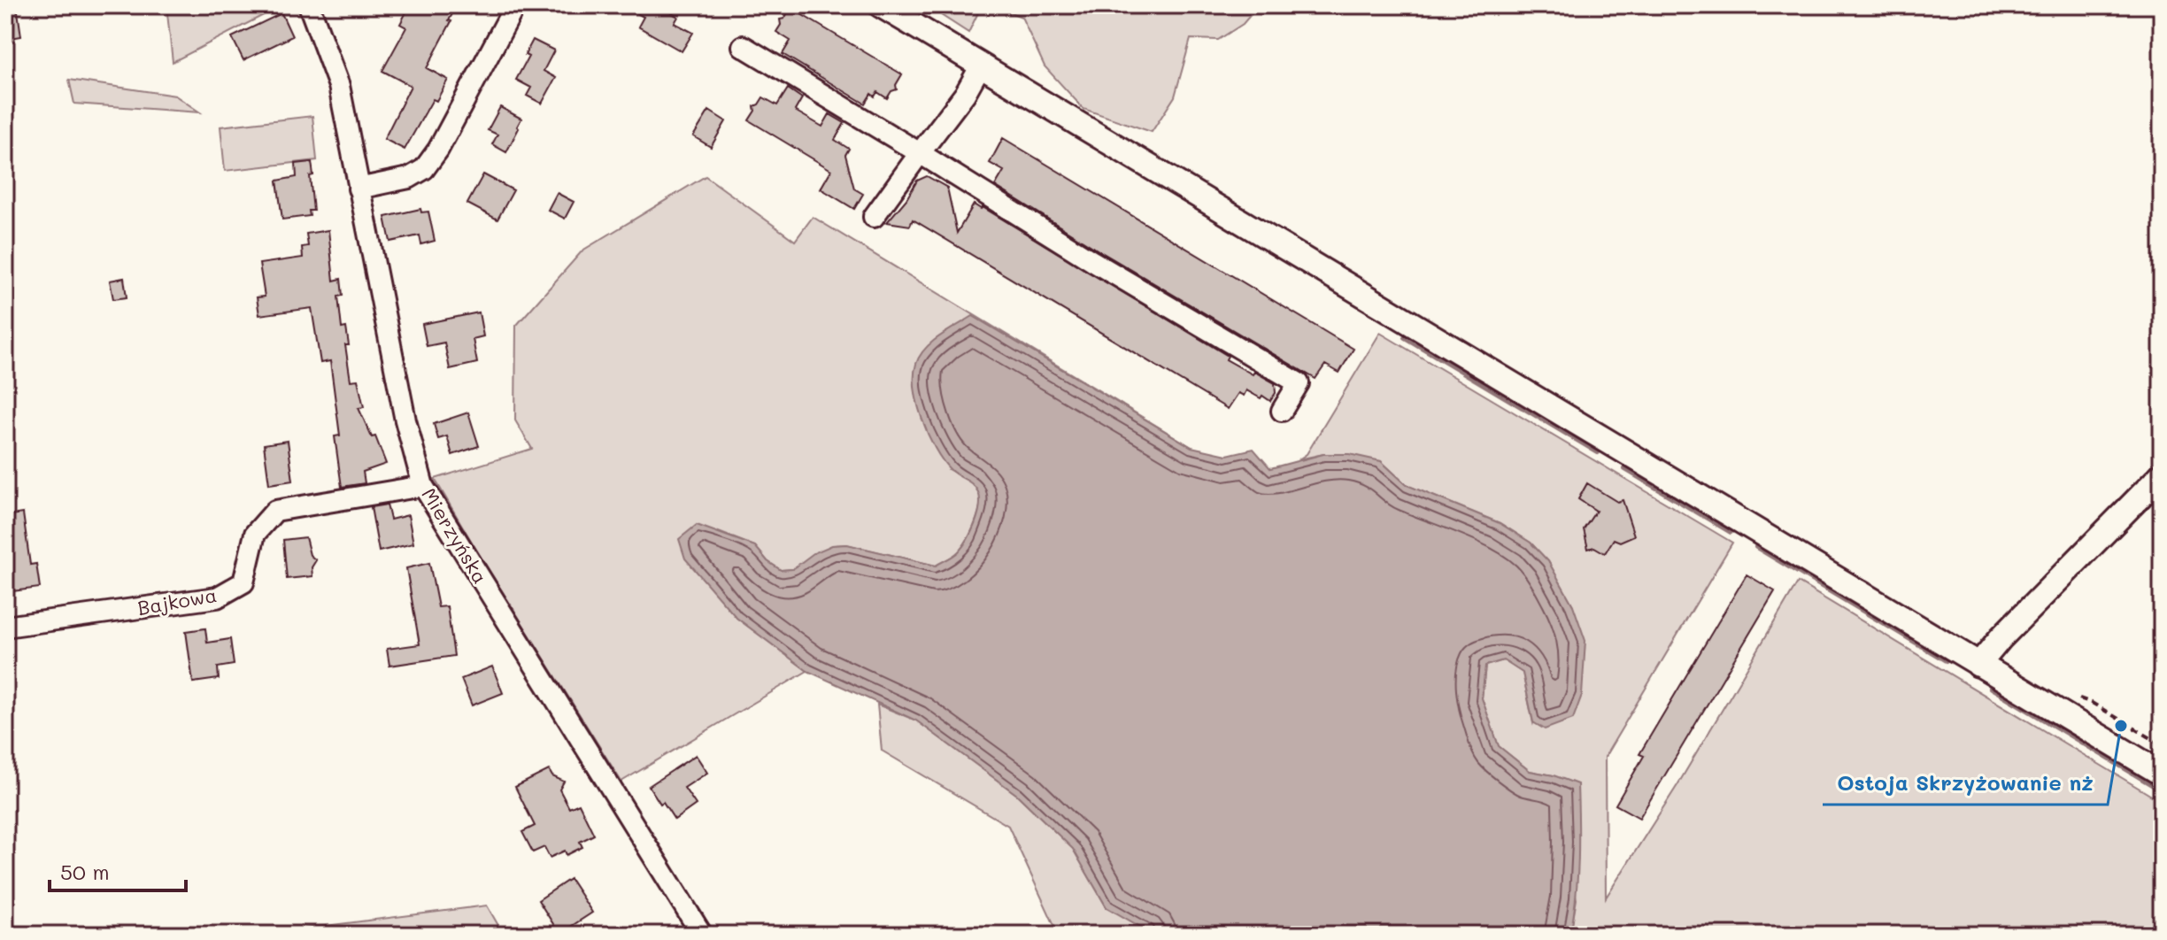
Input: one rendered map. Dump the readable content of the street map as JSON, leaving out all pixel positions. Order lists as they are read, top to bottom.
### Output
{
  "streets": {
    "street": ["Mierzyńska", "Bajkowa"]
  },
  "crossings": [
    ["Mierzyńska", "Bajkowa"]
  ],
  "places": ["Ostoja Skrzyżowanie nż"],
  "scale_bar": "50 m"
}
